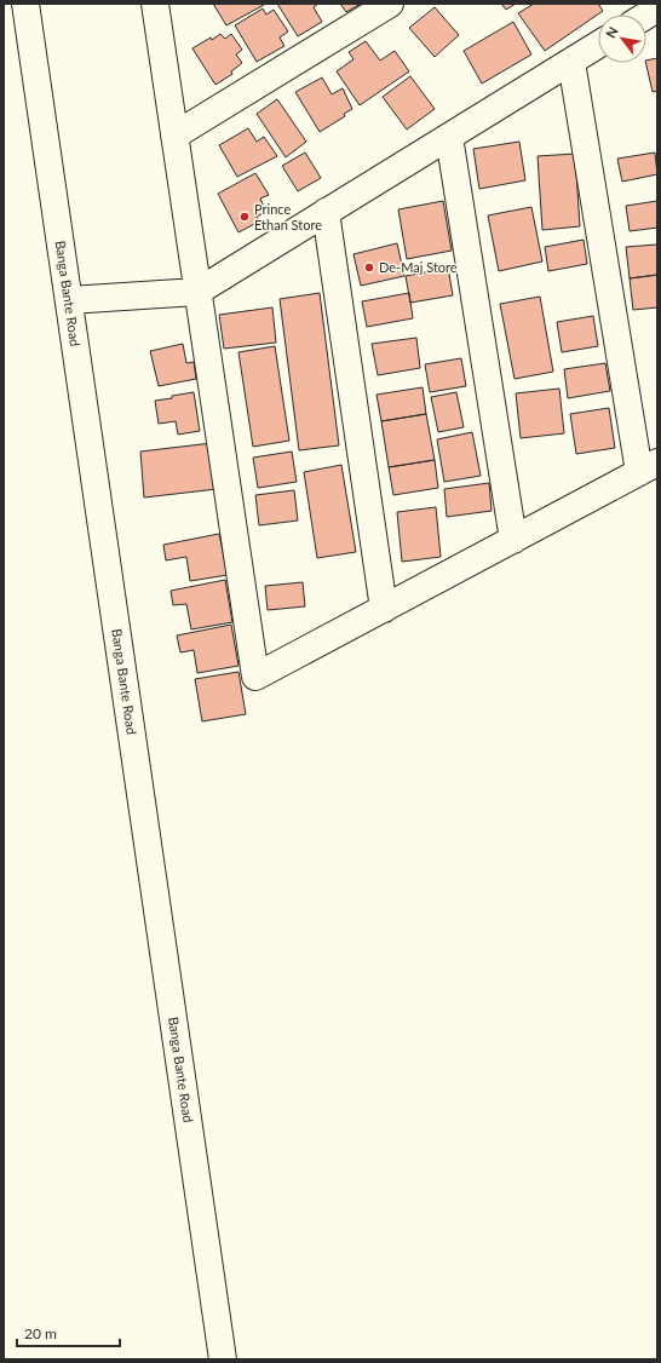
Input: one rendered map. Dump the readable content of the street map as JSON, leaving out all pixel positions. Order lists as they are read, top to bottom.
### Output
{
  "streets": {
    "street": ["Banga Bante Road"]
  },
  "places": ["Prince Ethan Store", "De-Maj Store"],
  "scale_bar": "20 m",
  "north": "top left"
}
